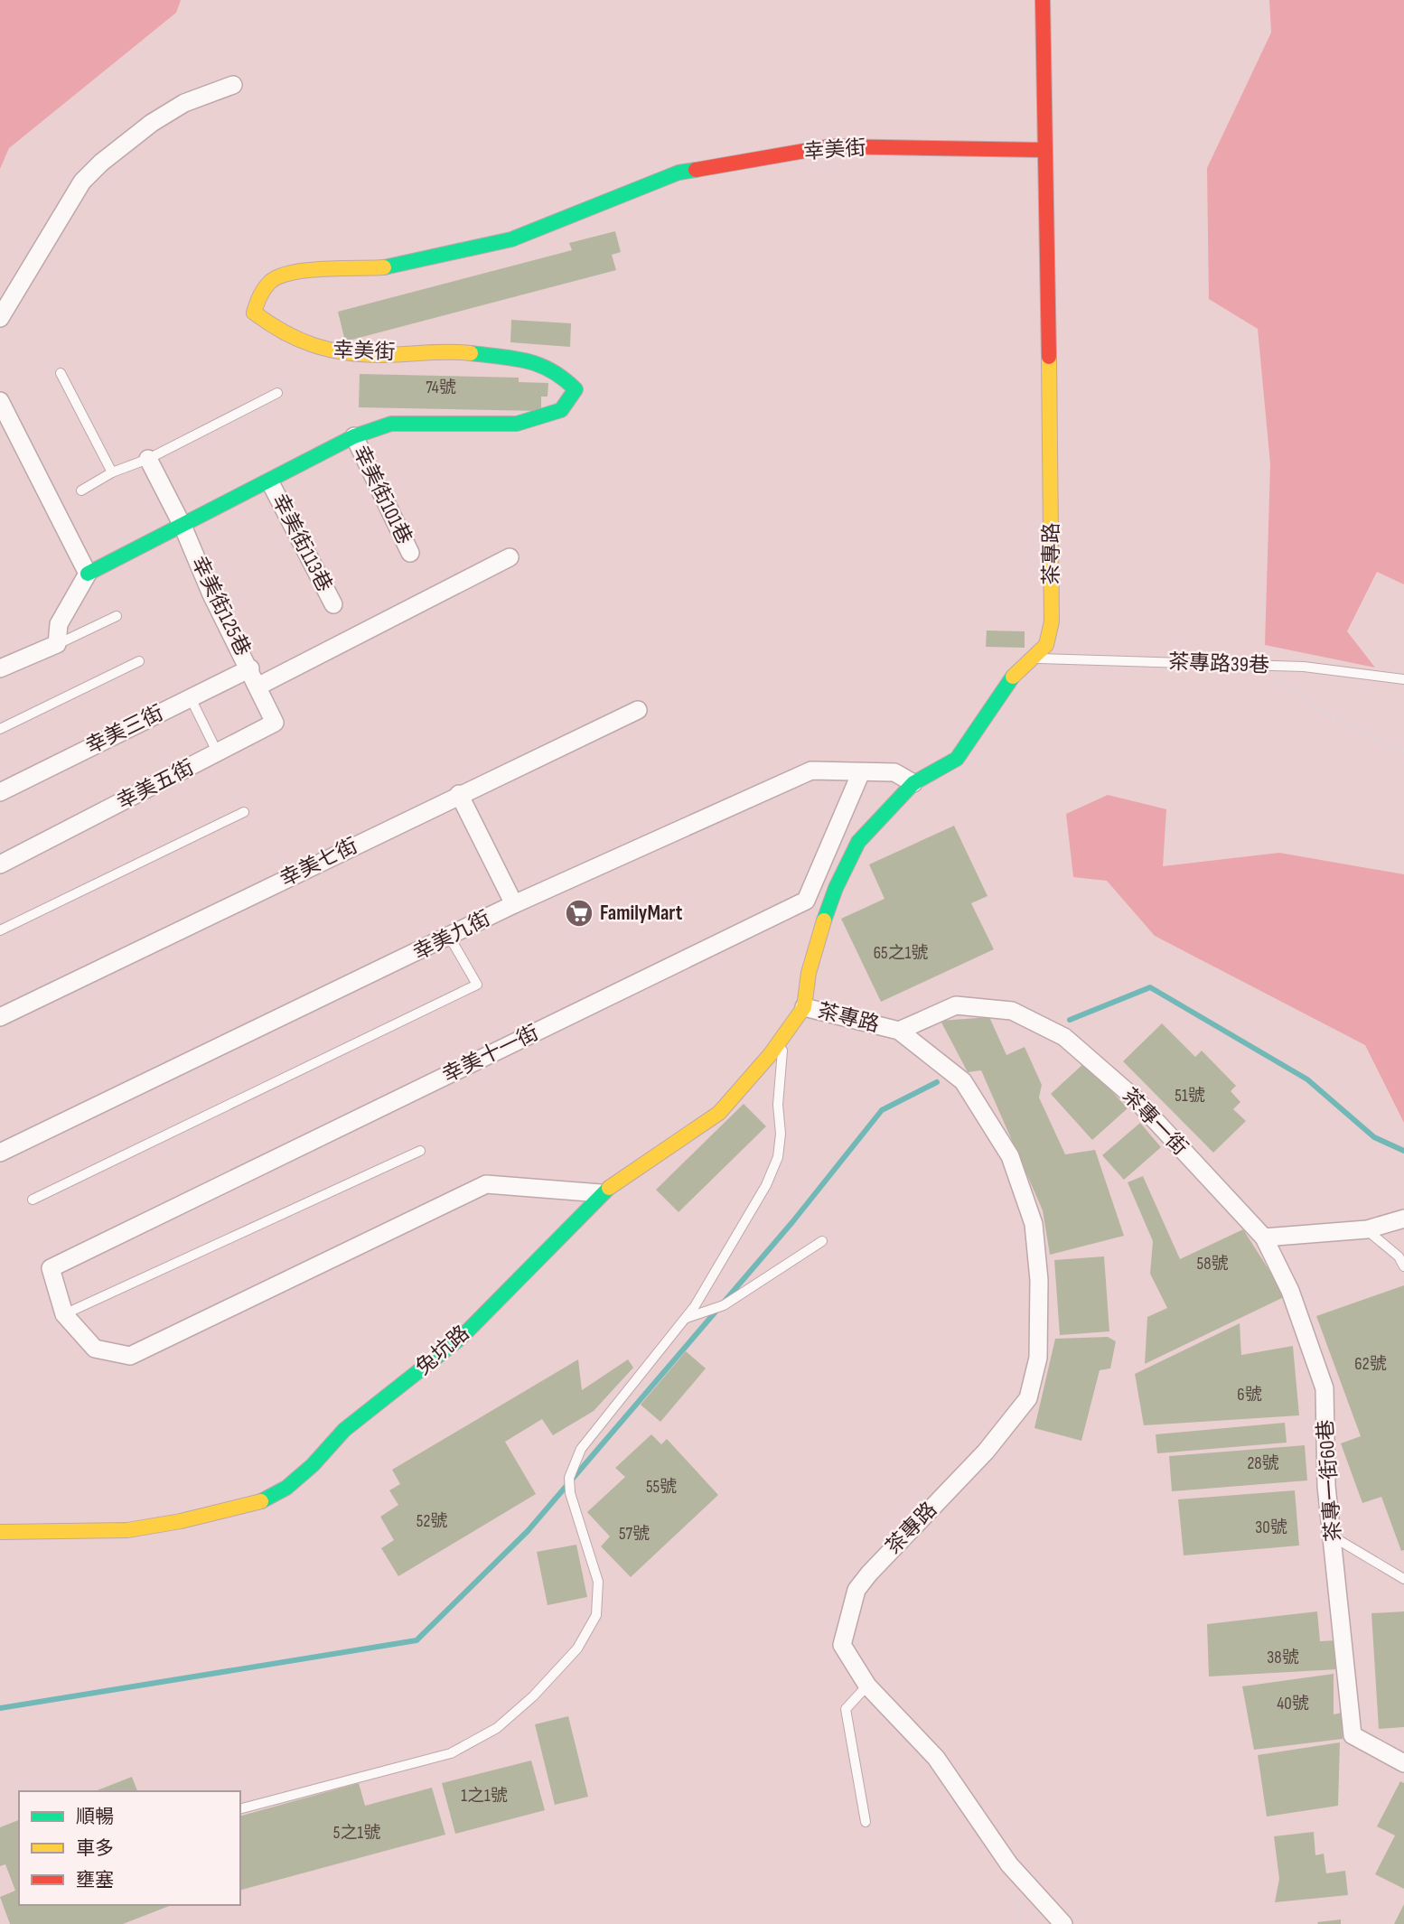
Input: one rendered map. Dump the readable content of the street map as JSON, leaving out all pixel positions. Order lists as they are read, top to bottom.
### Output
{
  "streets": {
    "street": [
      "幸美街",
      "幸美街101巷",
      "幸美街113巷",
      "茶專路",
      "幸美街125巷",
      "幸美三街",
      "幸美五街",
      "幸美七街",
      "幸美九街",
      "幸美十一街",
      "茶專一街",
      "兔坑路",
      "茶專一街60巷"
    ],
    "lane": ["茶專路39巷"]
  },
  "crossings": [
    ["幸美街", "幸美街101巷"],
    ["幸美街", "幸美街113巷"],
    ["幸美街", "茶專路"],
    ["幸美街", "幸美街125巷"],
    ["茶專路", "茶專路39巷"],
    ["茶專路", "幸美九街"],
    ["茶專路", "茶專一街"],
    ["茶專路", "兔坑路"],
    ["幸美街125巷", "幸美三街"],
    ["幸美街125巷", "幸美五街"],
    ["幸美九街", "幸美十一街"],
    ["茶專一街", "茶專一街60巷"]
  ],
  "places": {
    "supermarket": ["FamilyMart"]
  },
  "house_numbers": [
    "74號",
    "65之1號",
    "51號",
    "58號",
    "62號",
    "6號",
    "28號",
    "55號",
    "52號",
    "30號",
    "57號",
    "38號",
    "40號",
    "1之1號",
    "5之1號"
  ],
  "legend": ["順暢", "車多", "壅塞"]
}
